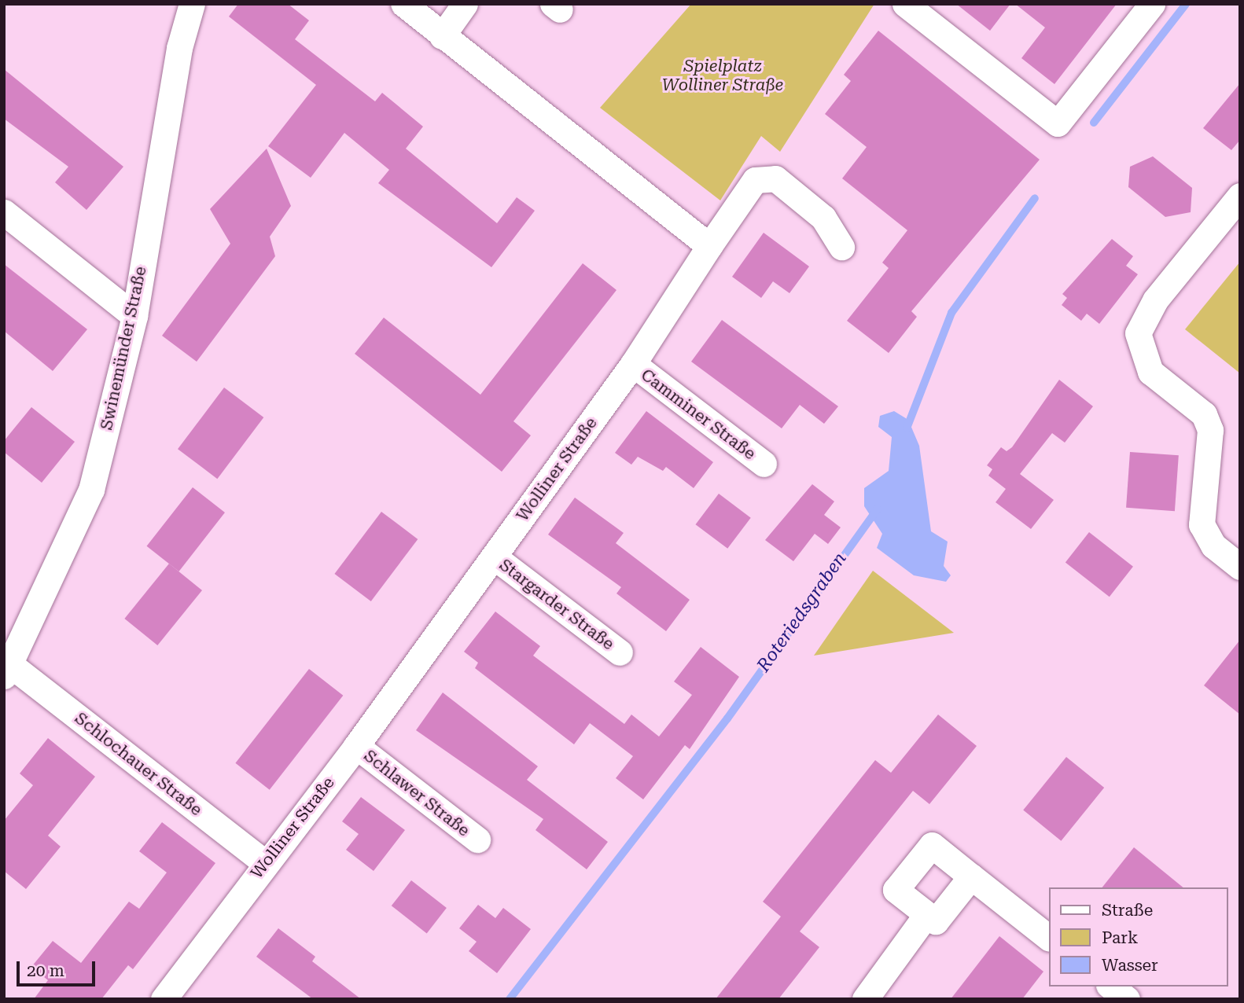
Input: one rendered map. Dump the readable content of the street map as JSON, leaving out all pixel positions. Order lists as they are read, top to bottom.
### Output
{
  "streets": {
    "street": [
      "Swinemünder Straße",
      "Camminer Straße",
      "Wolliner Straße",
      "Stargarder Straße",
      "Schlochauer Straße",
      "Schlawer Straße"
    ]
  },
  "crossings": [
    ["Swinemünder Straße", "Schlochauer Straße"],
    ["Camminer Straße", "Wolliner Straße"],
    ["Wolliner Straße", "Stargarder Straße"],
    ["Wolliner Straße", "Schlochauer Straße"],
    ["Wolliner Straße", "Schlawer Straße"]
  ],
  "water": ["Roteriedsgraben"],
  "parks": ["Spielplatz Wolliner Straße"],
  "legend": ["Straße", "Park", "Wasser"],
  "scale_bar": "20 m"
}
